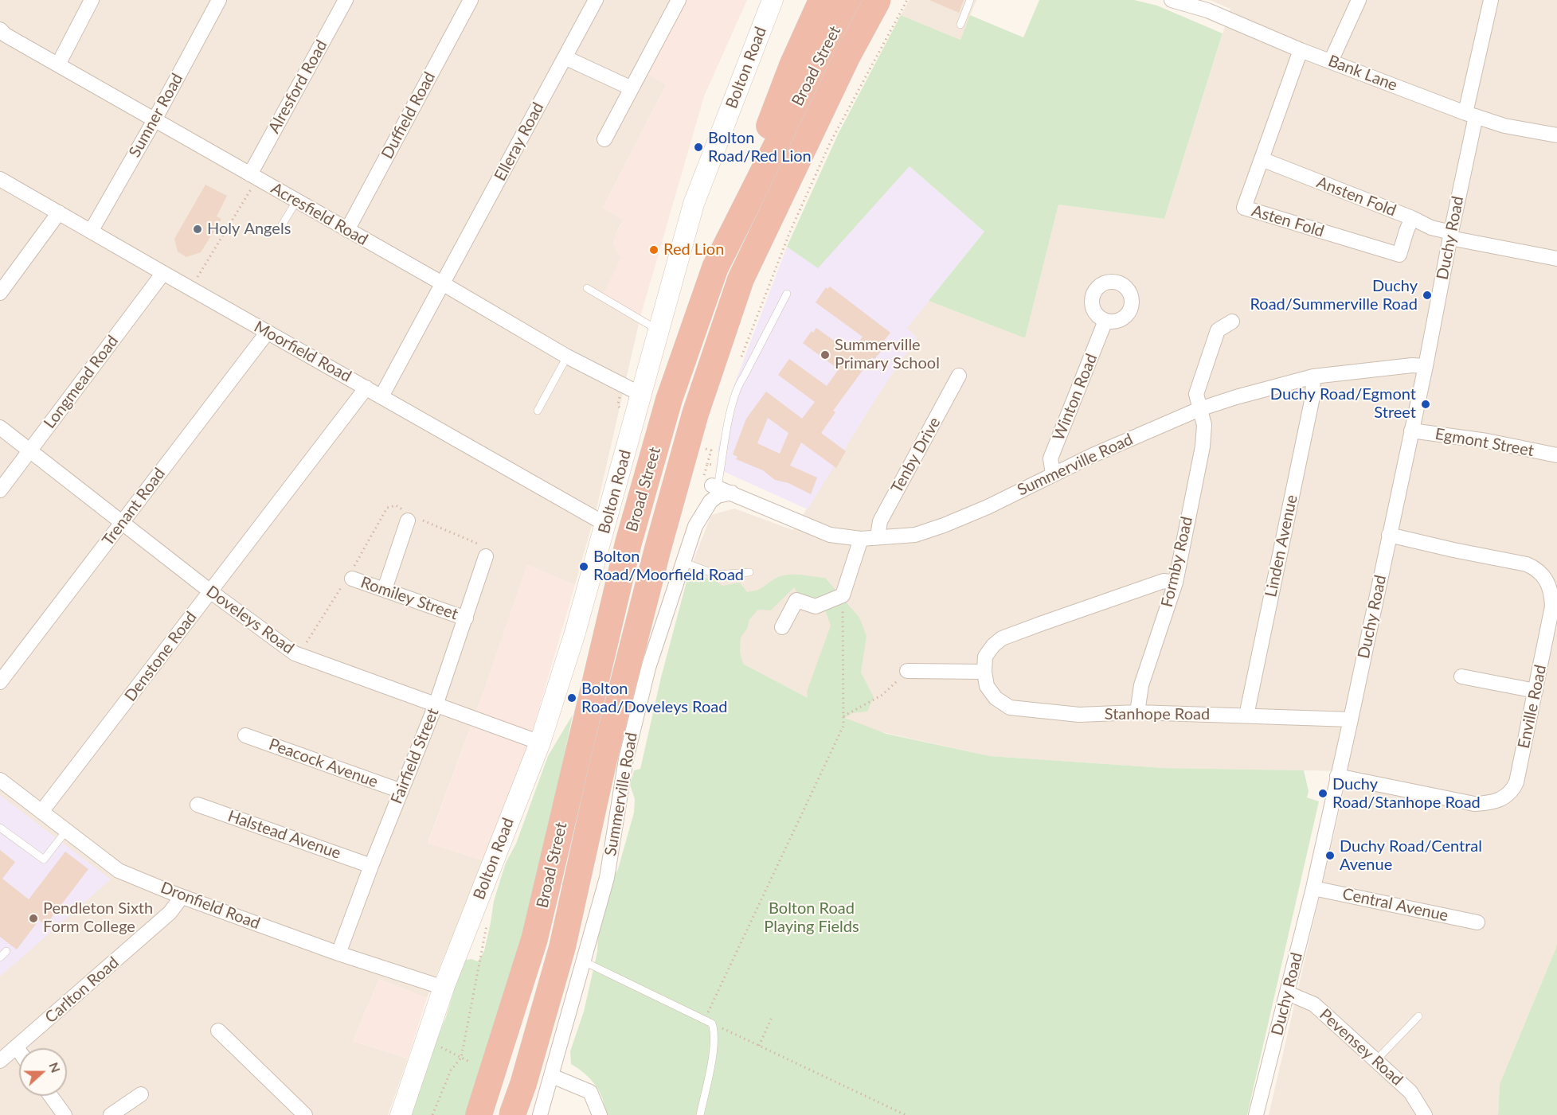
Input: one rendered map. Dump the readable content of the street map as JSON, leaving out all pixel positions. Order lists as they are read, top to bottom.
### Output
{
  "streets": {
    "highway": ["Broad Street"],
    "street": [
      "Bolton Road",
      "Bank Lane",
      "Alresford Road",
      "Sumner Road",
      "Duffield Road",
      "Elleray Road",
      "Ansten Fold",
      "Acresfield Road",
      "Asten Fold",
      "Duchy Road",
      "Moorfield Road",
      "Longmead Road",
      "Winton Road",
      "Egmont Street",
      "Tenby Drive",
      "Summerville Road",
      "Trenant Road",
      "Linden Avenue",
      "Formby Road",
      "Romiley Street",
      "Doveleys Road",
      "Denstone Road",
      "Enville Road",
      "Stanhope Road",
      "Fairfield Street",
      "Peacock Avenue",
      "Halstead Avenue",
      "Central Avenue",
      "Dronfield Road",
      "Carlton Road",
      "Pevensey Road"
    ]
  },
  "crossings": [
    ["Bolton Road", "Acresfield Road"],
    ["Bolton Road", "Moorfield Road"],
    ["Bolton Road", "Doveleys Road"],
    ["Bolton Road", "Dronfield Road"],
    ["Bank Lane", "Asten Fold"],
    ["Bank Lane", "Duchy Road"],
    ["Alresford Road", "Acresfield Road"],
    ["Sumner Road", "Acresfield Road"],
    ["Sumner Road", "Moorfield Road"],
    ["Duffield Road", "Acresfield Road"],
    ["Elleray Road", "Acresfield Road"],
    ["Elleray Road", "Moorfield Road"],
    ["Ansten Fold", "Asten Fold"],
    ["Ansten Fold", "Duchy Road"],
    ["Duchy Road", "Egmont Street"],
    ["Duchy Road", "Summerville Road"],
    ["Duchy Road", "Enville Road"],
    ["Duchy Road", "Stanhope Road"],
    ["Duchy Road", "Central Avenue"],
    ["Duchy Road", "Pevensey Road"],
    ["Moorfield Road", "Longmead Road"],
    ["Moorfield Road", "Trenant Road"],
    ["Moorfield Road", "Denstone Road"],
    ["Longmead Road", "Doveleys Road"],
    ["Winton Road", "Summerville Road"],
    ["Tenby Drive", "Summerville Road"],
    ["Summerville Road", "Linden Avenue"],
    ["Summerville Road", "Formby Road"],
    ["Trenant Road", "Doveleys Road"],
    ["Linden Avenue", "Stanhope Road"],
    ["Formby Road", "Stanhope Road"],
    ["Romiley Street", "Fairfield Street"],
    ["Doveleys Road", "Denstone Road"],
    ["Doveleys Road", "Fairfield Street"],
    ["Denstone Road", "Dronfield Road"],
    ["Fairfield Street", "Peacock Avenue"],
    ["Fairfield Street", "Halstead Avenue"],
    ["Fairfield Street", "Dronfield Road"],
    ["Dronfield Road", "Carlton Road"]
  ],
  "parks": ["Bolton Road Playing Fields"],
  "places": [
    "Bolton Road/Red Lion",
    "Holy Angels",
    "Red Lion",
    "Duchy Road/Summerville Road",
    "Summerville Primary School",
    "Duchy Road/Egmont Street",
    "Bolton Road/Moorfield Road",
    "Bolton Road/Doveleys Road",
    "Duchy Road/Stanhope Road",
    "Duchy Road/Central Avenue",
    "Pendleton Sixth Form College"
  ],
  "north": "right"
}
